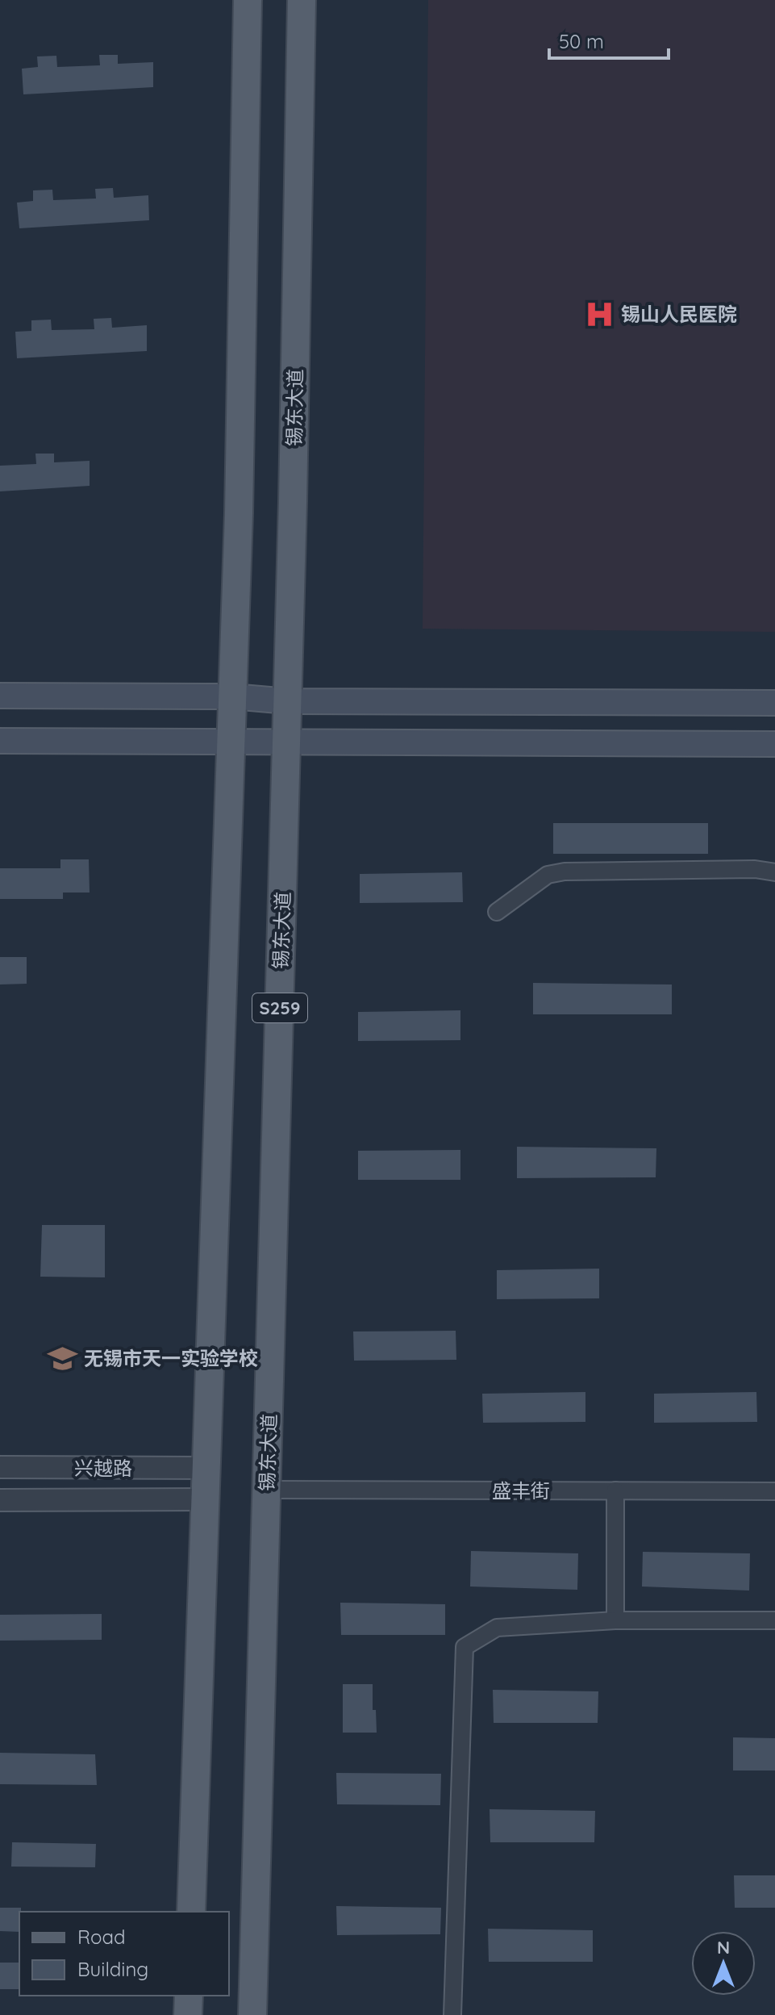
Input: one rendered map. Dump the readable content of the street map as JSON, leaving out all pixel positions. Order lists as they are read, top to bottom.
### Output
{
  "streets": {
    "main road": ["锡东大道", "S259"],
    "street": ["兴越路", "盛丰街"]
  },
  "crossings": [
    ["锡东大道", "盛丰街"]
  ],
  "places": {
    "hospital": ["锡山人民医院"],
    "school or university": ["无锡市天一实验学校"]
  },
  "legend": ["Road", "Building"],
  "scale_bar": "50 m",
  "north": "top"
}
